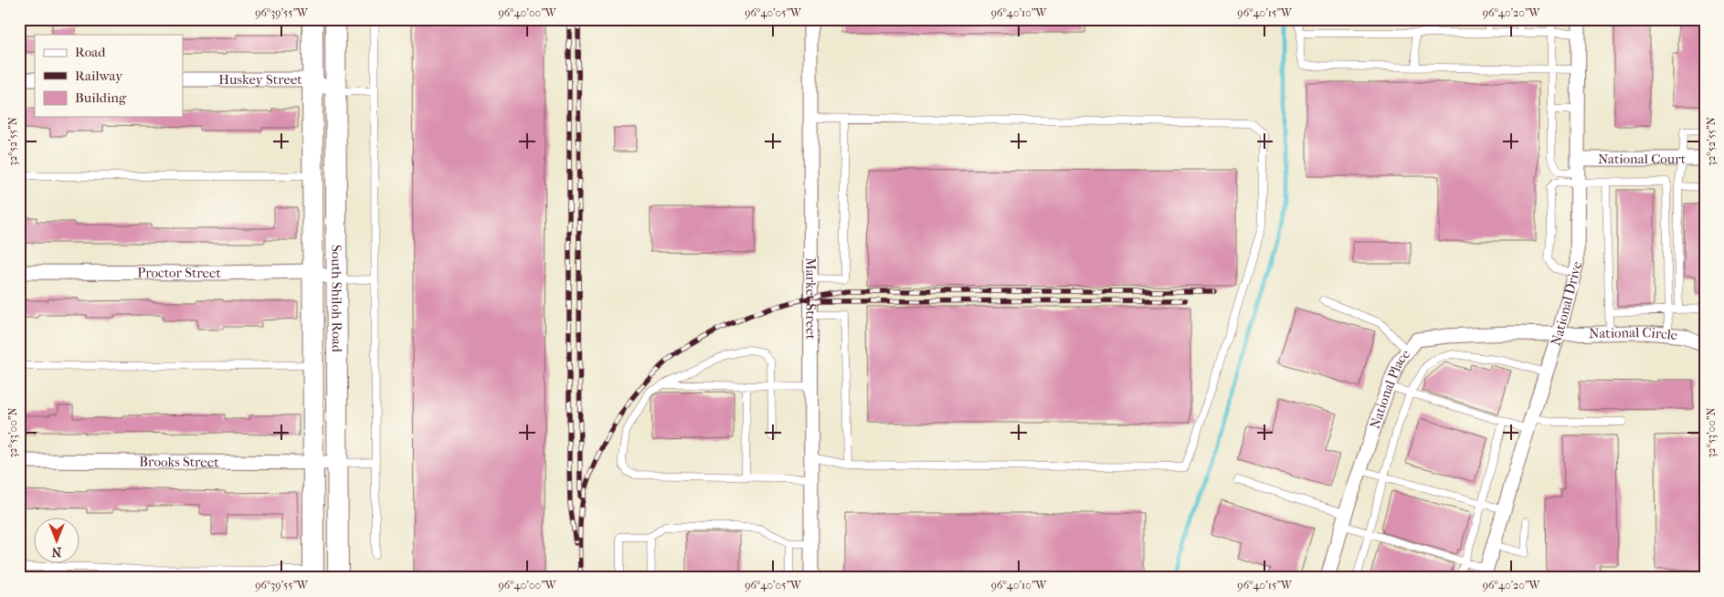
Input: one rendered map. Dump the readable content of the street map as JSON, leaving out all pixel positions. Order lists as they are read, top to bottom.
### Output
{
  "streets": {
    "main road": ["South Shiloh Road"],
    "street": [
      "Huskey Street",
      "National Court",
      "Proctor Street",
      "Market Street",
      "National Drive",
      "National Circle",
      "National Place",
      "Brooks Street"
    ]
  },
  "crossings": [
    ["Huskey Street", "South Shiloh Road"],
    ["National Court", "National Drive"],
    ["Proctor Street", "South Shiloh Road"],
    ["South Shiloh Road", "Brooks Street"],
    ["National Drive", "National Circle"],
    ["National Drive", "National Place"],
    ["National Circle", "National Place"]
  ],
  "legend": ["Road", "Railway", "Building"],
  "north": "bottom",
  "coordinates": [
    "96°39'55\"W",
    "96°40'00\"W",
    "96°40'05\"W",
    "96°40'10\"W",
    "96°40'15\"W",
    "96°40'20\"W",
    "32°52'55\"N",
    "32°53'00\"N"
  ]
}
